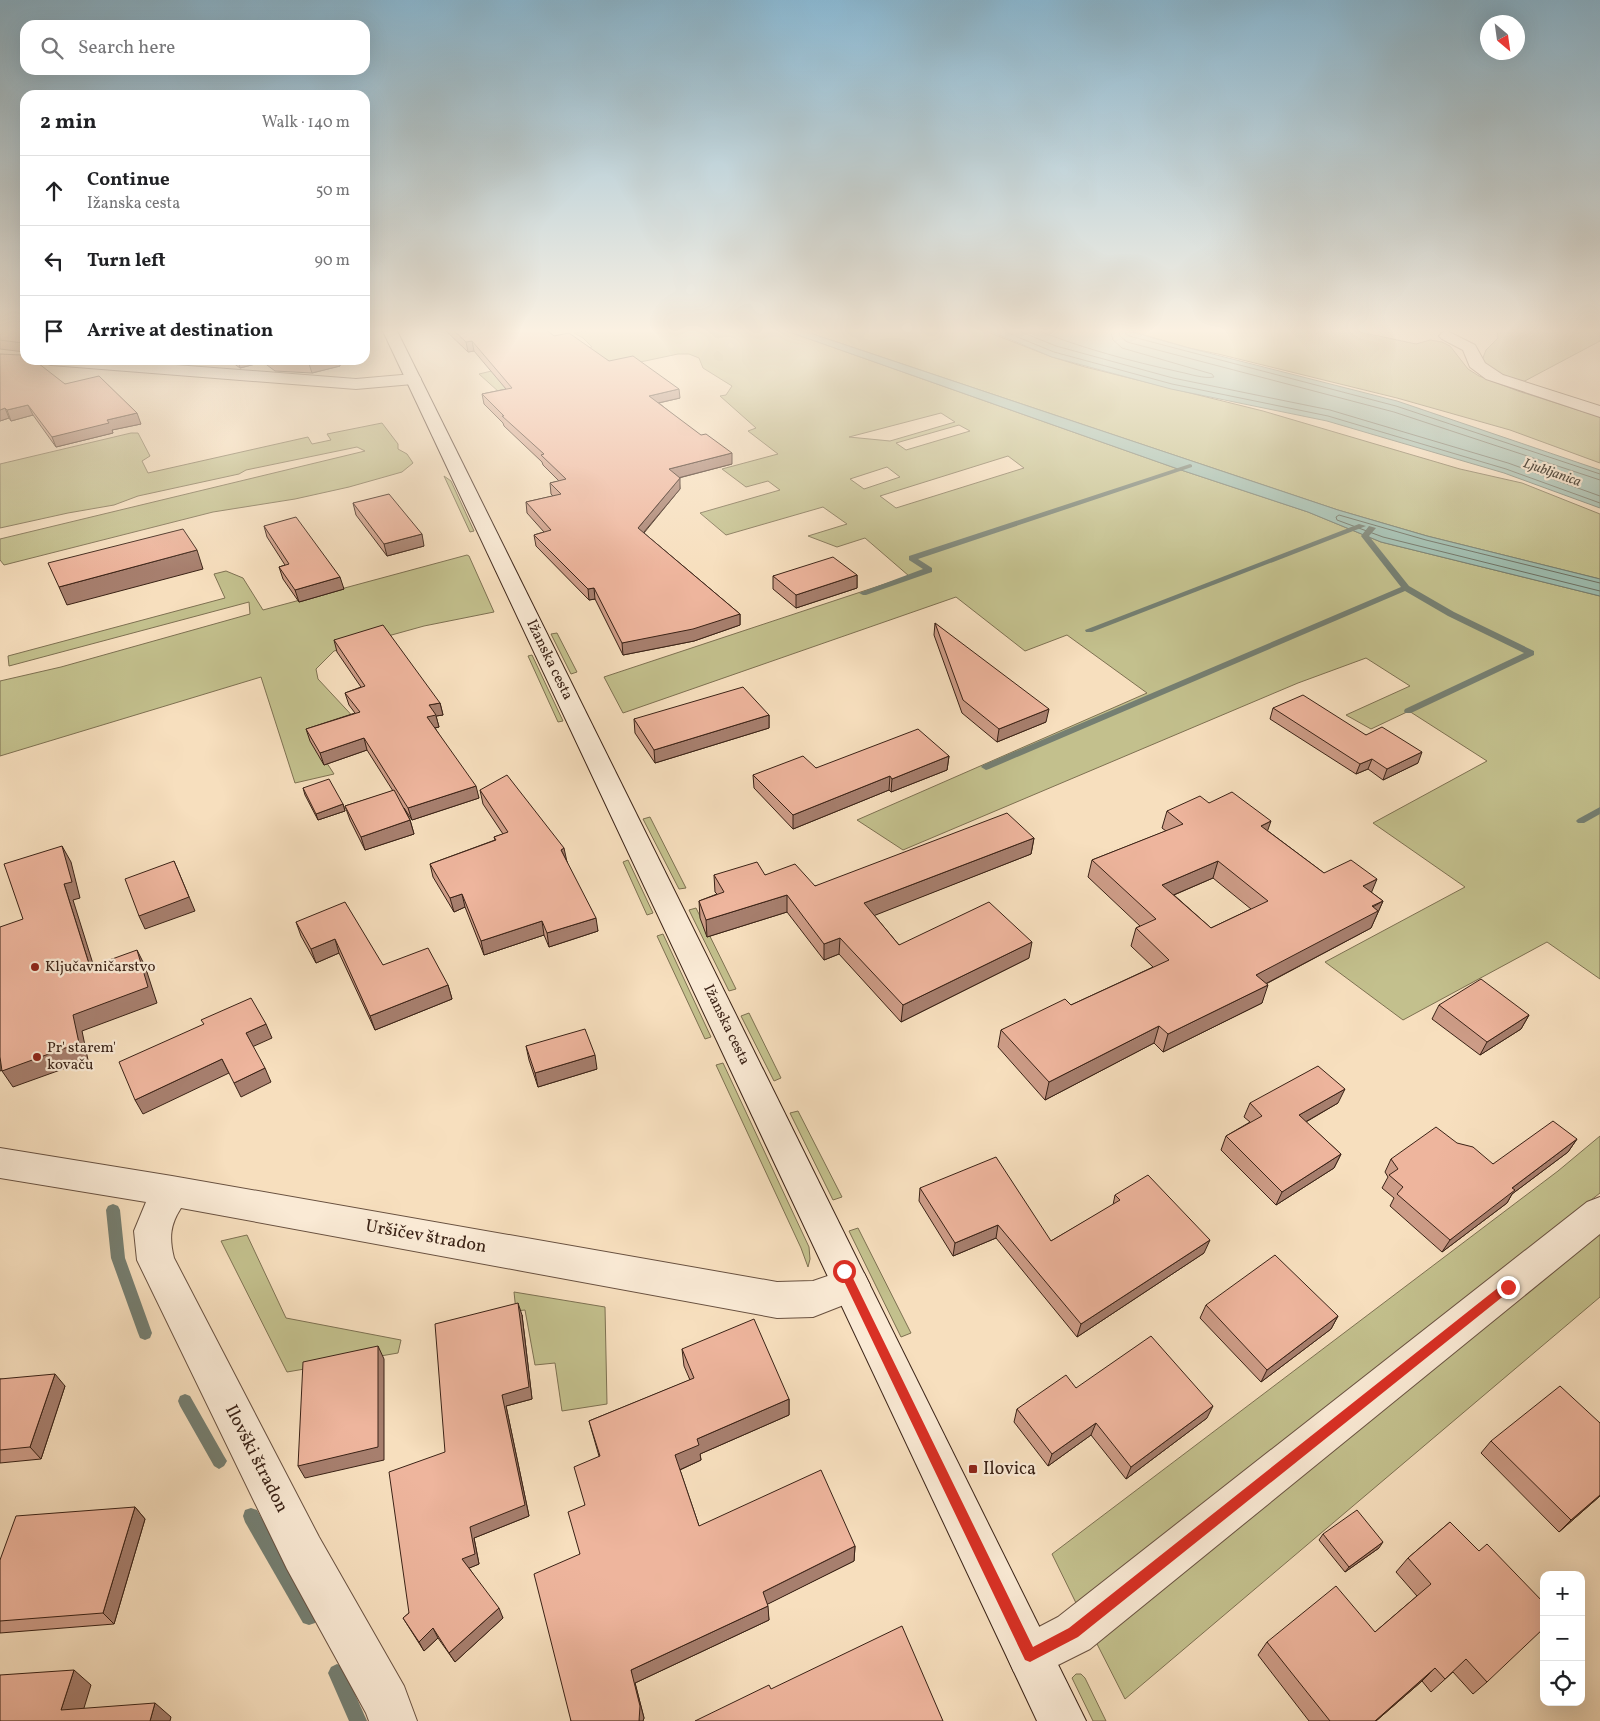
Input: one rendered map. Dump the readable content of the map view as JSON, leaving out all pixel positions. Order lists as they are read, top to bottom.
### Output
{
  "streets": {
    "street": ["Ižanska cesta", "Uršičev štradon", "Ilovški štradon"]
  },
  "crossings": [
    ["Ižanska cesta", "Uršičev štradon"],
    ["Uršičev štradon", "Ilovški štradon"]
  ],
  "water": ["Ljubljanica"],
  "places": {
    "other": ["Ključavničarstvo", "Pr' starem' kovaču"],
    "transit": ["Ilovica"]
  },
  "north": "bottom right",
  "page": {
    "search": "Search here",
    "heading": ["2 min", "Walk · 140 m"],
    "list": [
      ["Continue", "Ižanska cesta", "50 m"],
      ["Turn left", "90 m"],
      "Arrive at destination"
    ],
    "map_buttons": ["+", "−"]
  }
}
